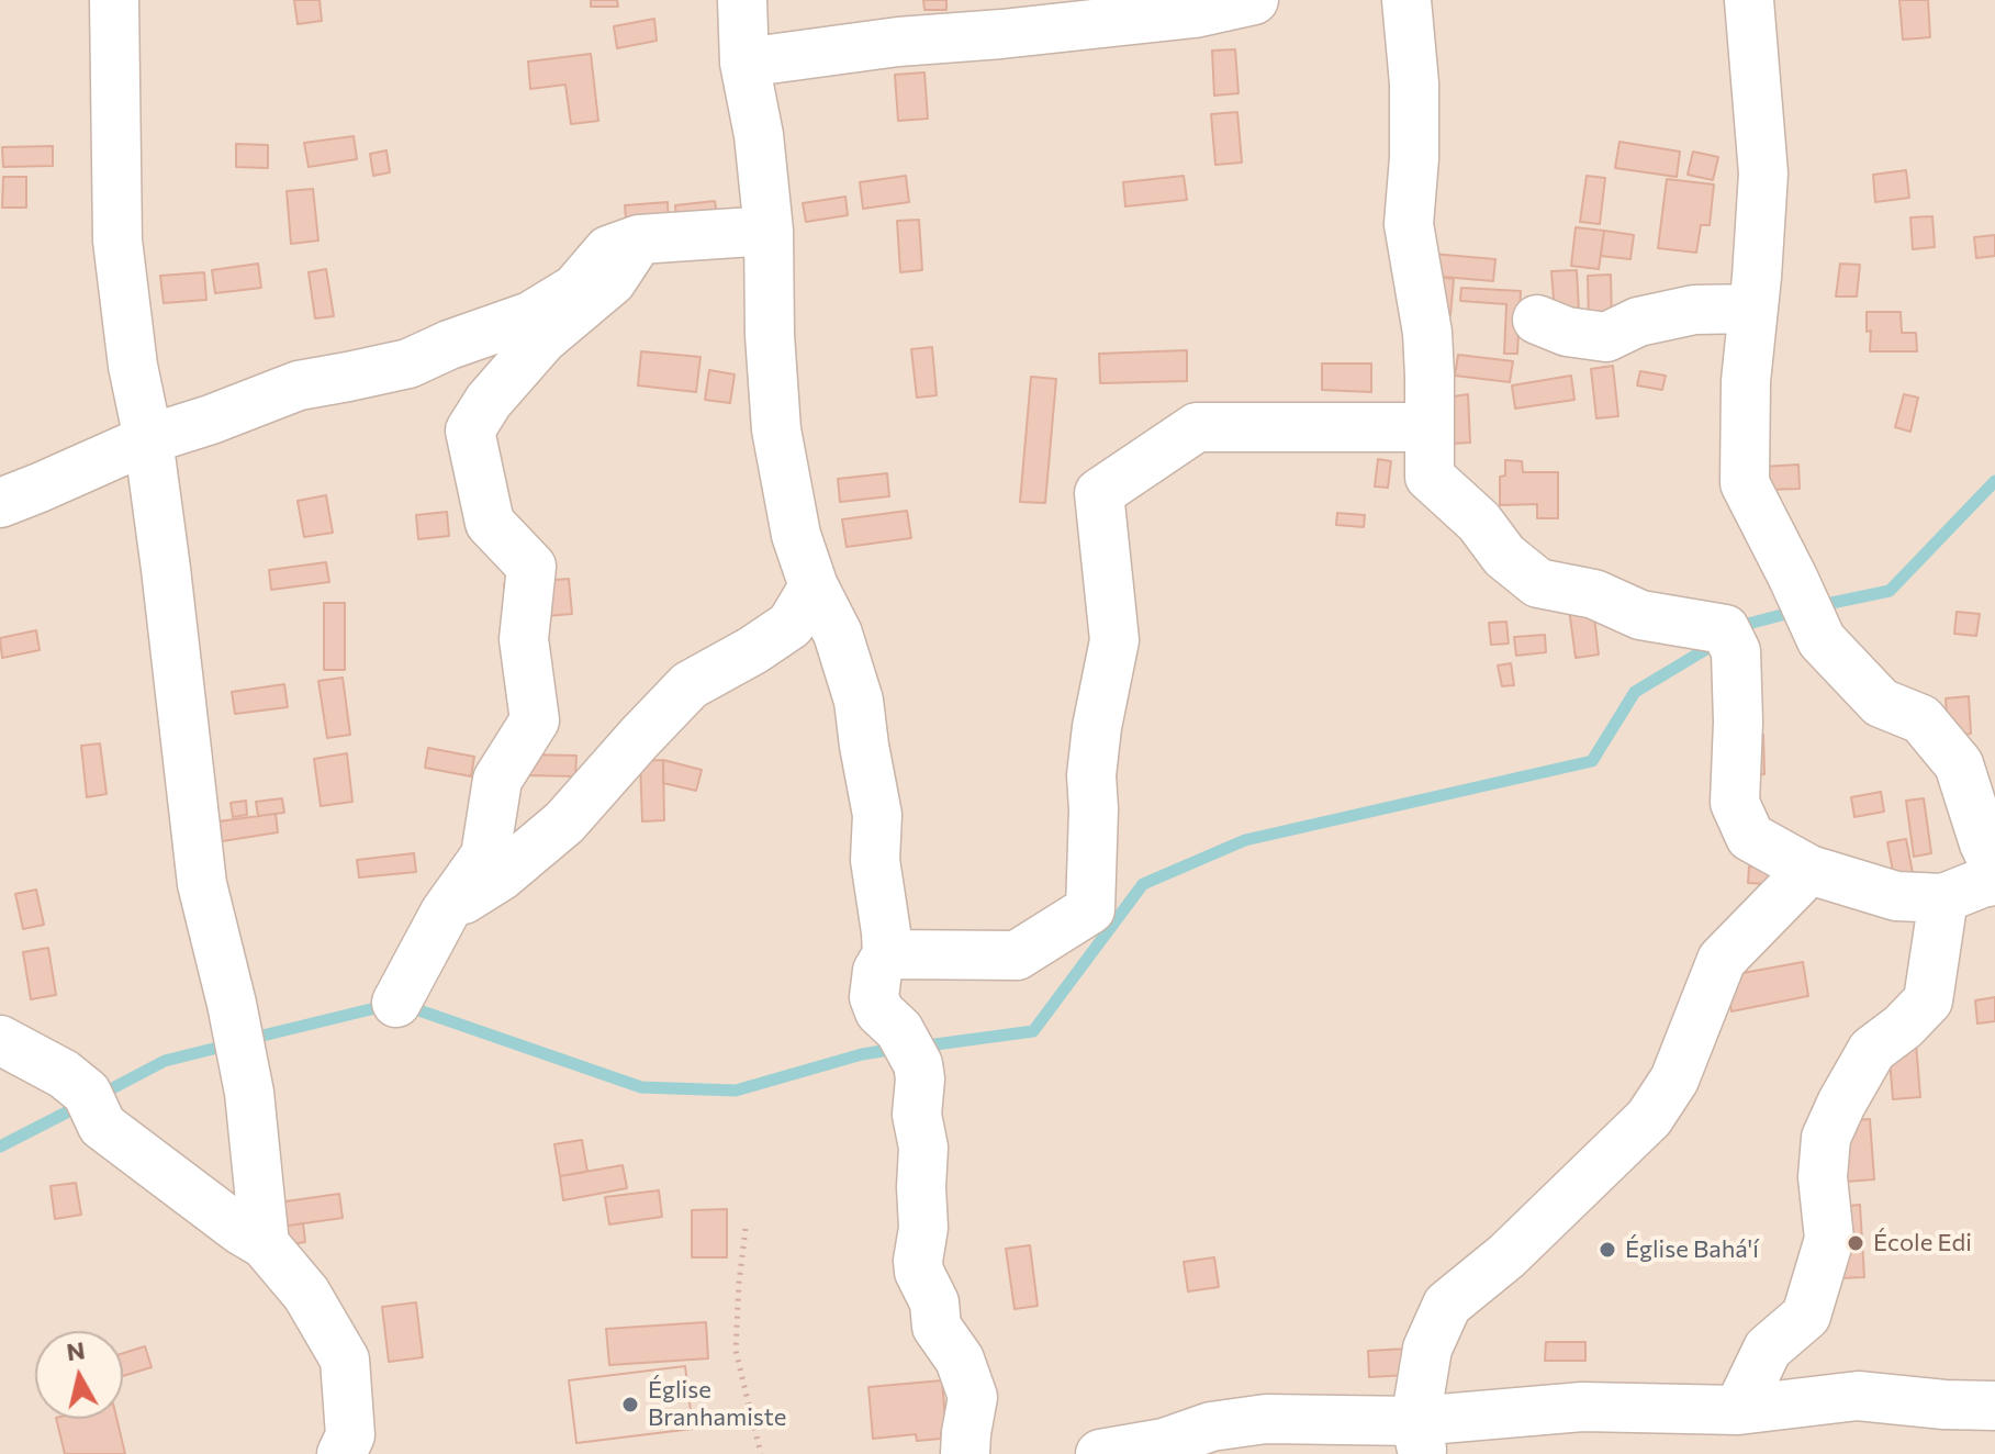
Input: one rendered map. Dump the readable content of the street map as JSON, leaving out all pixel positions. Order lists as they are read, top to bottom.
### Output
{
  "places": ["École Edi", "Église Bahá'í", "Église Branhamiste"],
  "north": "top"
}
